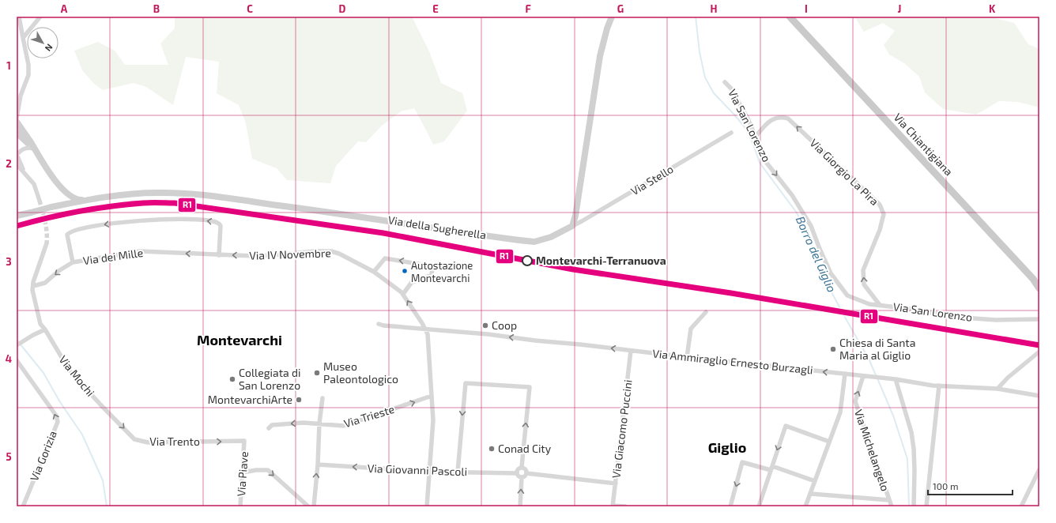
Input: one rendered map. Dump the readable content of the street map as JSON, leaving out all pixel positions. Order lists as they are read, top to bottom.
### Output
{
  "streets": {
    "main road": ["Via Chiantigiana"],
    "street": [
      "Via San Lorenzo",
      "Via Giorgio La Pira",
      "Via Stello",
      "Via della Sugherella",
      "Via IV Novembre",
      "Via dei Mille",
      "Via Ammiraglio Ernesto Burzagli",
      "Via Mochi",
      "Via Trieste",
      "Via Giacomo Puccini",
      "Via Trento",
      "Via Michelangelo",
      "Via Gorizia",
      "Via Giovanni Pascoli",
      "Via Piave"
    ]
  },
  "crossings": [
    ["Via San Lorenzo", "Via Giorgio La Pira"],
    ["Via Stello", "Via della Sugherella"],
    ["Via IV Novembre", "Via dei Mille"],
    ["Via IV Novembre", "Via Ammiraglio Ernesto Burzagli"],
    ["Via Ammiraglio Ernesto Burzagli", "Via Giacomo Puccini"],
    ["Via Ammiraglio Ernesto Burzagli", "Via Michelangelo"],
    ["Via Mochi", "Via Trento"],
    ["Via Trento", "Via Piave"]
  ],
  "one_way": [
    "Via San Lorenzo",
    "Via IV Novembre",
    "Via dei Mille",
    "Via Ammiraglio Ernesto Burzagli",
    "Via Trento",
    "Via Gorizia",
    "Via Giovanni Pascoli"
  ],
  "districts": ["Montevarchi", "Giglio"],
  "water": ["Borro del Giglio"],
  "places": [
    "Montevarchi-Terranuova",
    "Autostazione Montevarchi",
    "Coop",
    "Chiesa di Santa Maria al Giglio",
    "Museo Paleontologico",
    "Collegiata di San Lorenzo",
    "MontevarchiArte",
    "Conad City"
  ],
  "lines": ["transit line R1"],
  "scale_bar": "100 m",
  "north": "bottom right",
  "grid": {
    "columns": [
      "A",
      "B",
      "C",
      "D",
      "E",
      "F",
      "G",
      "H",
      "I",
      "J",
      "K"
    ],
    "rows": [
      "1",
      "2",
      "3",
      "4",
      "5"
    ]
  }
}
